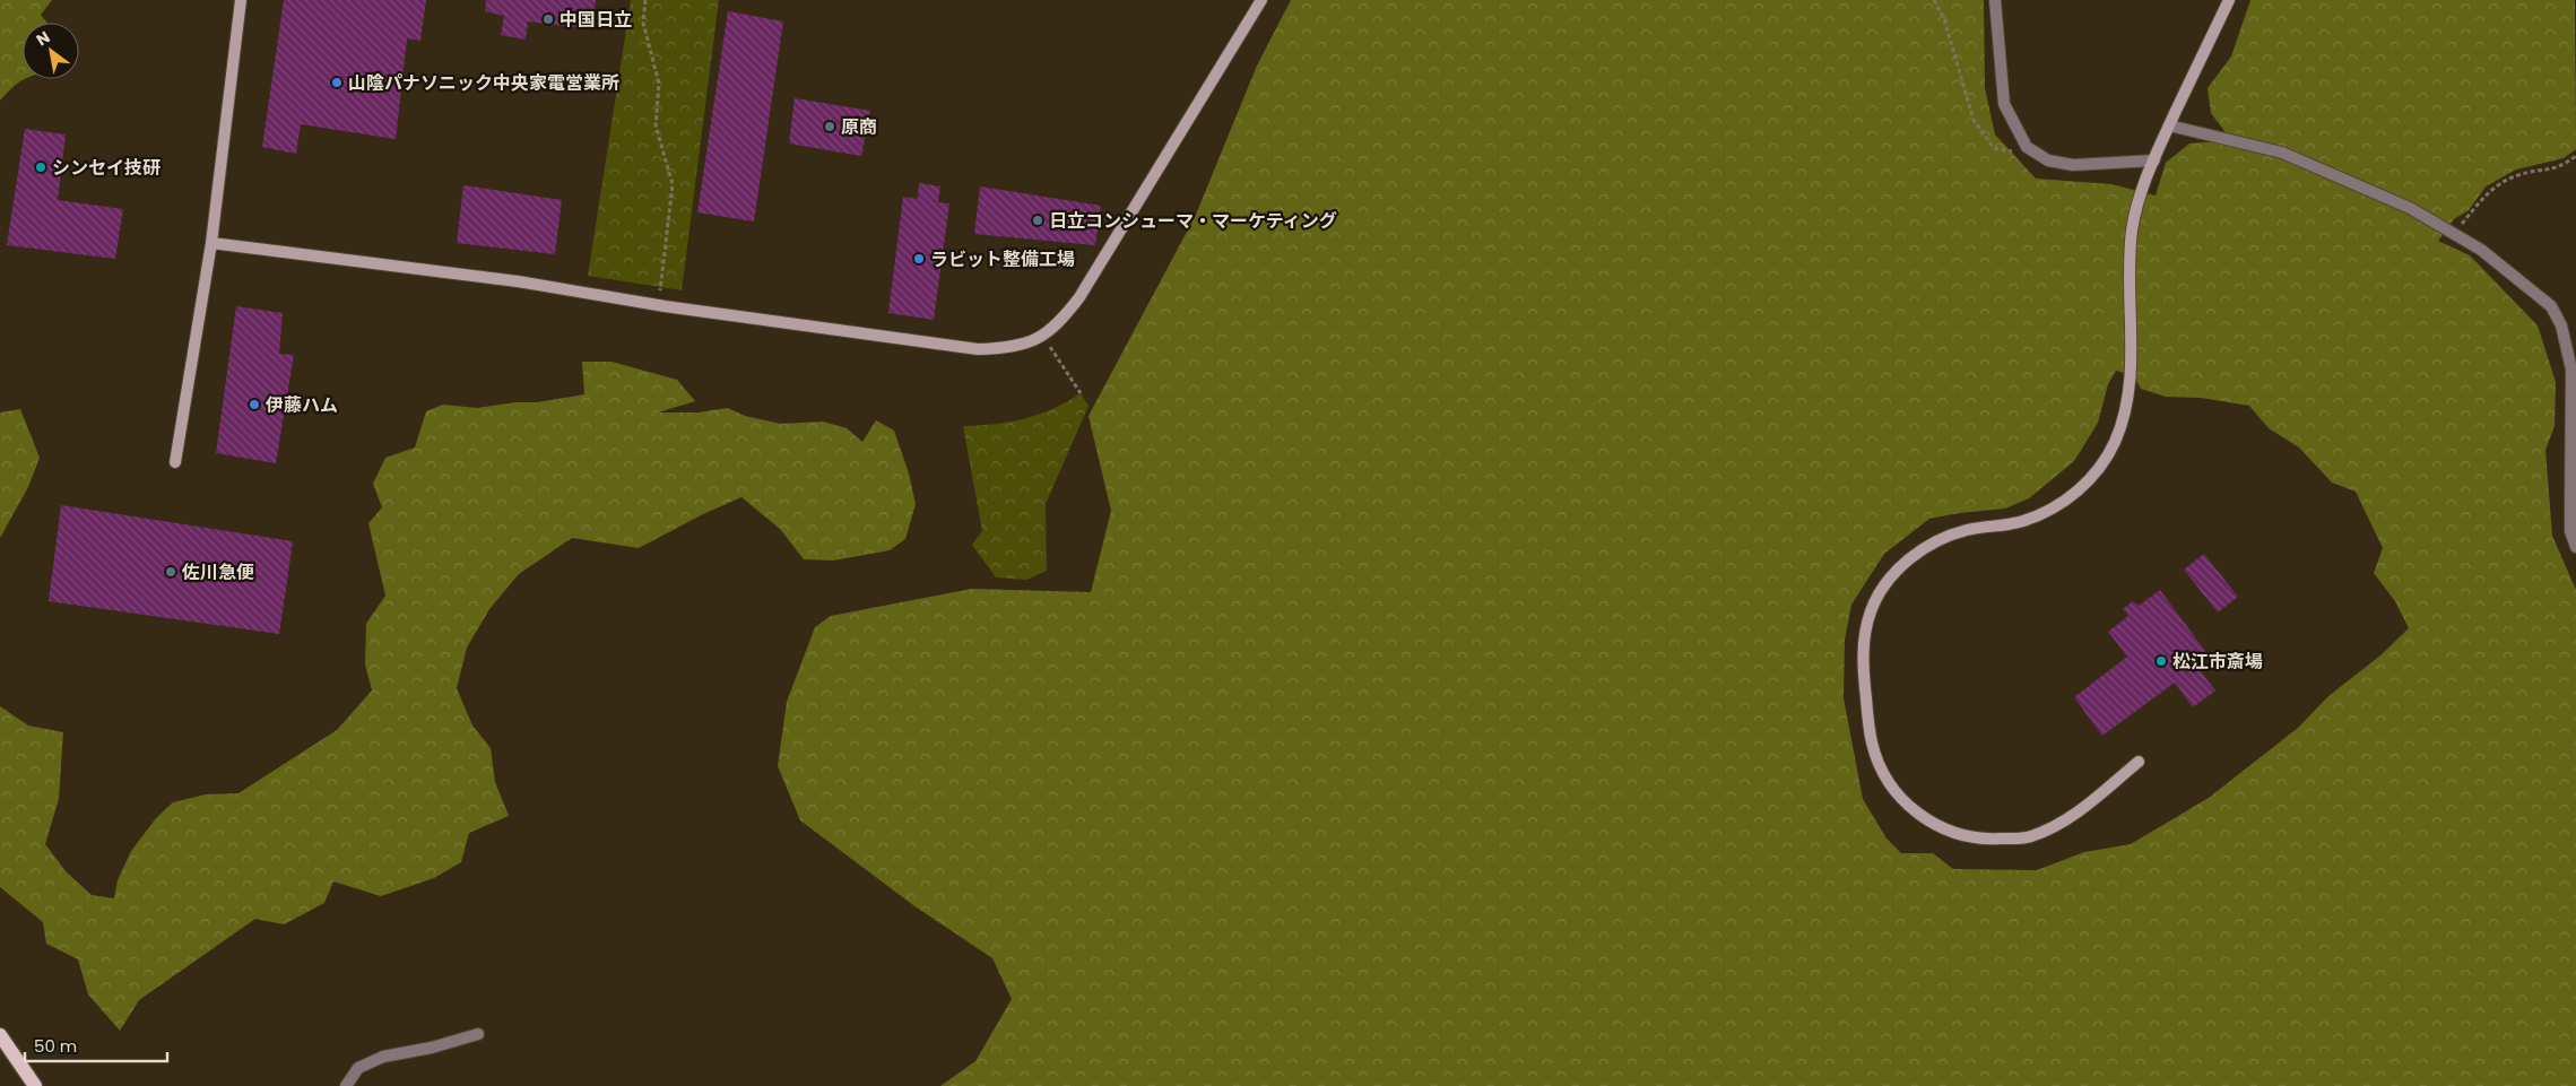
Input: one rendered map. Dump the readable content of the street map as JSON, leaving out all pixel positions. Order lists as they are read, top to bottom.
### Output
{
  "places": [
    "中国日立",
    "山陰パナソニック中央家電営業所",
    "原商",
    "シンセイ技研",
    "日立コンシューマ・マーケティング",
    "ラビット整備工場",
    "伊藤ハム",
    "佐川急便",
    "松江市斎場"
  ],
  "scale_bar": "50 m",
  "north": "top left"
}
